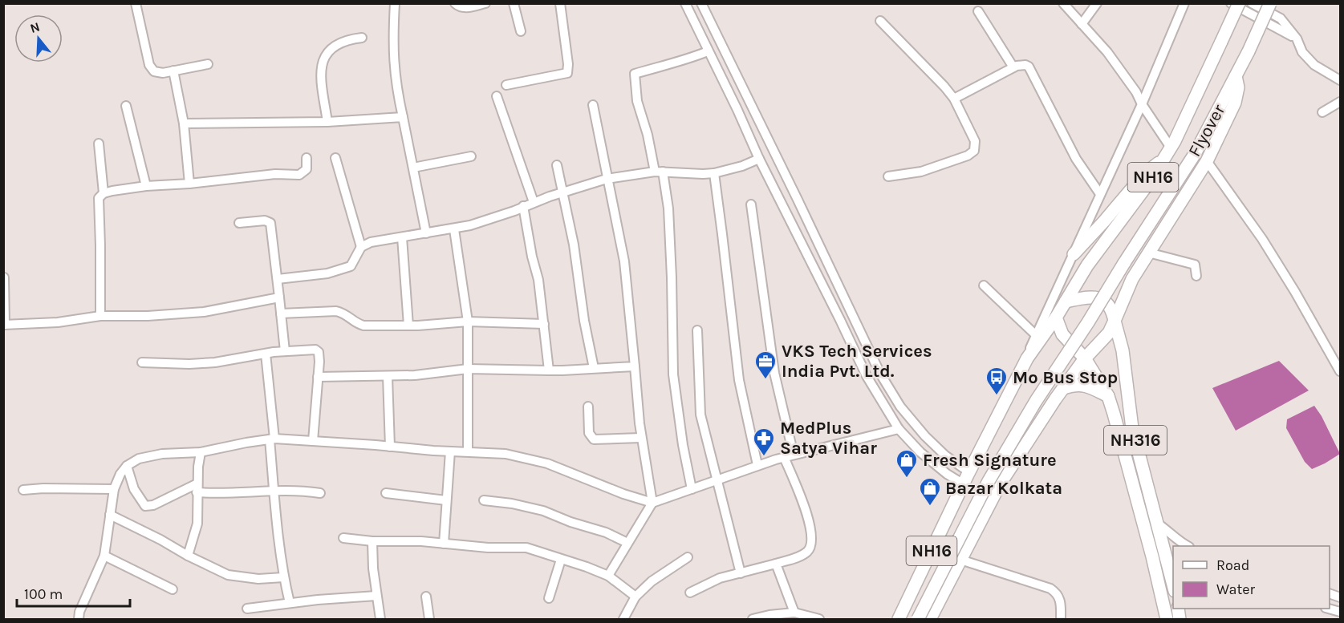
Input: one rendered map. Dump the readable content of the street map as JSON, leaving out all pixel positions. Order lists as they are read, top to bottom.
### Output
{
  "streets": {
    "highway": ["Flyover", "NH16", "NH316"]
  },
  "crossings": [
    ["Flyover", "NH16"],
    ["NH16", "NH316"]
  ],
  "places": {
    "office": ["VKS Tech Services India Pvt. Ltd."],
    "bus stop": ["Mo Bus Stop"],
    "pharmacy": ["MedPlus Satya Vihar"],
    "shop": ["Fresh Signature", "Bazar Kolkata"]
  },
  "legend": ["Road", "Water"],
  "scale_bar": "100 m",
  "north": "top"
}
